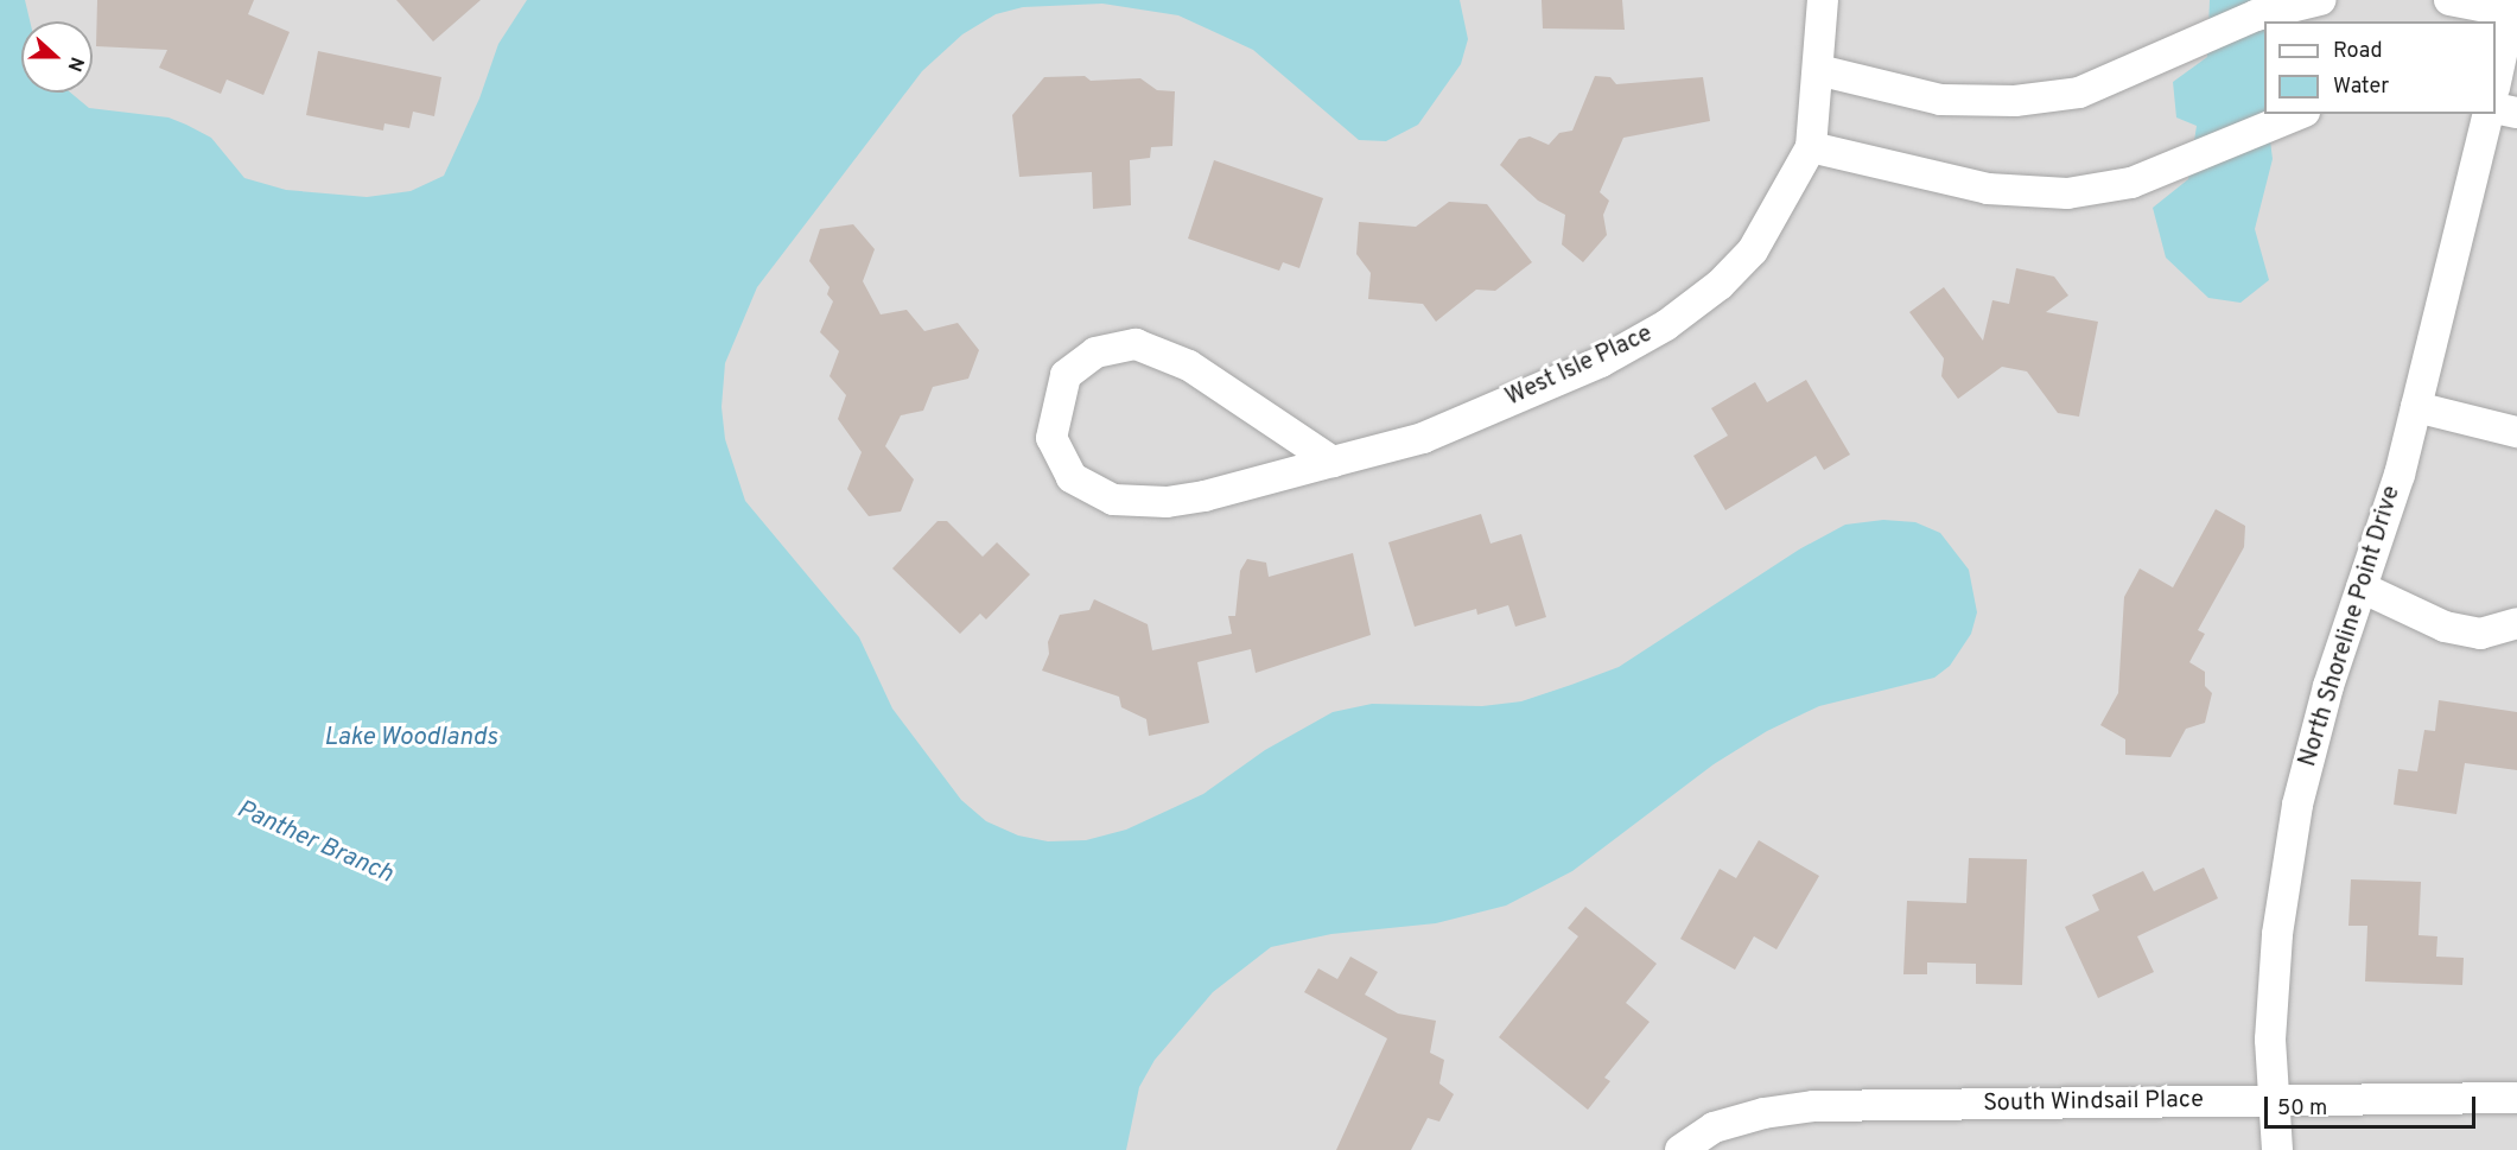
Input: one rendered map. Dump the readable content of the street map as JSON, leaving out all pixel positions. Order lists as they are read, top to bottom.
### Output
{
  "streets": {
    "street": ["West Isle Place", "North Shoreline Point Drive", "South Windsail Place"]
  },
  "crossings": [
    ["North Shoreline Point Drive", "South Windsail Place"]
  ],
  "water": ["Lake Woodlands", "Panther Branch"],
  "legend": ["Road", "Water"],
  "scale_bar": "50 m",
  "north": "right"
}
